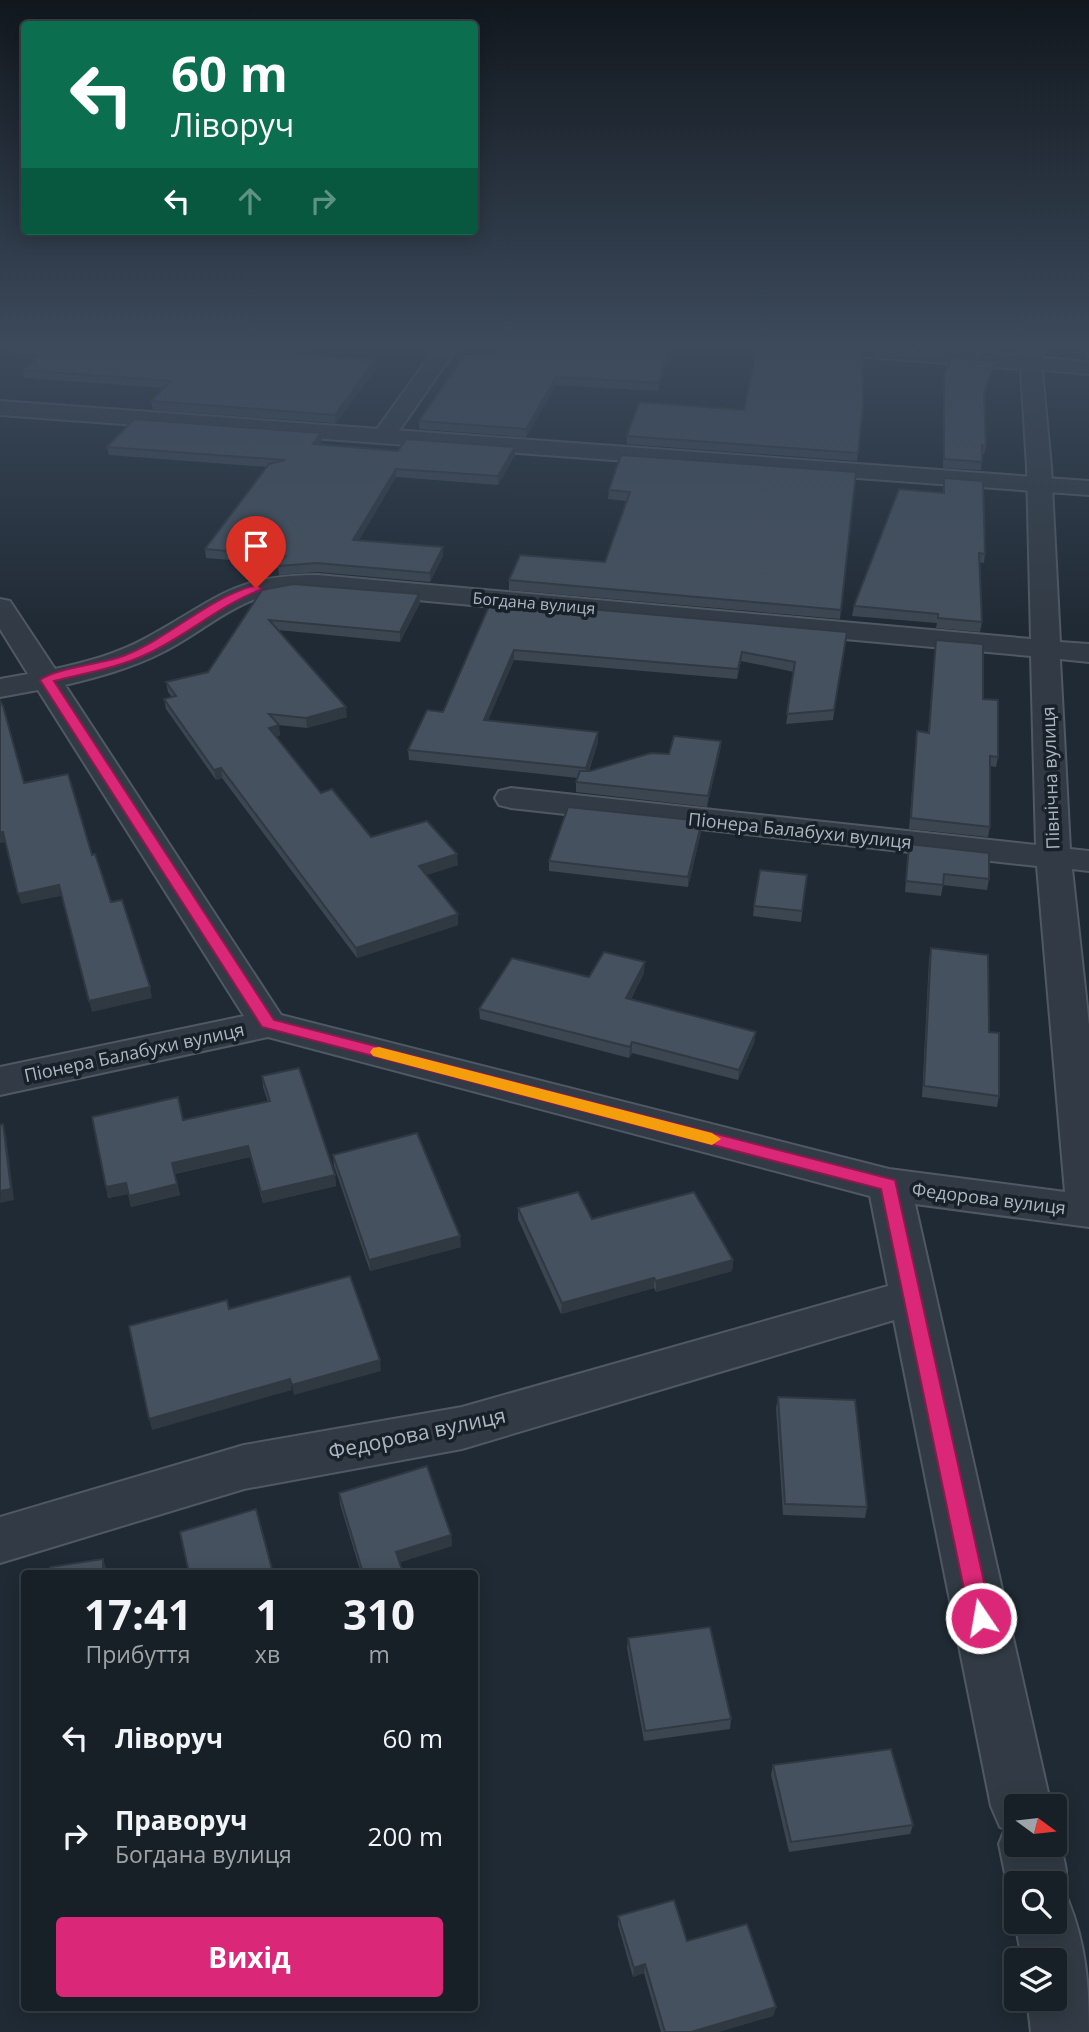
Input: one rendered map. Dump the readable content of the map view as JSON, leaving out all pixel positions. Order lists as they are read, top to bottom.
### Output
{
  "streets": {
    "street": [
      "Богдана вулиця",
      "Північна вулиця",
      "Піонера Балабухи вулиця",
      "Федорова вулиця"
    ]
  },
  "crossings": [
    ["Богдана вулиця", "Північна вулиця"],
    ["Північна вулиця", "Піонера Балабухи вулиця"],
    ["Північна вулиця", "Федорова вулиця"],
    ["Піонера Балабухи вулиця", "Федорова вулиця"]
  ],
  "north": "right",
  "page": {
    "turn": ["60 m", "Ліворуч"],
    "eta": [
      "17:41",
      "Прибуття",
      "1",
      "хв",
      "310",
      "m"
    ],
    "list": [
      {
        "name": "Ліворуч",
        "value": "60 m"
      },
      {
        "name": "Праворуч",
        "note": "Богдана вулиця",
        "value": "200 m"
      }
    ],
    "buttons": "Вихід"
  }
}
